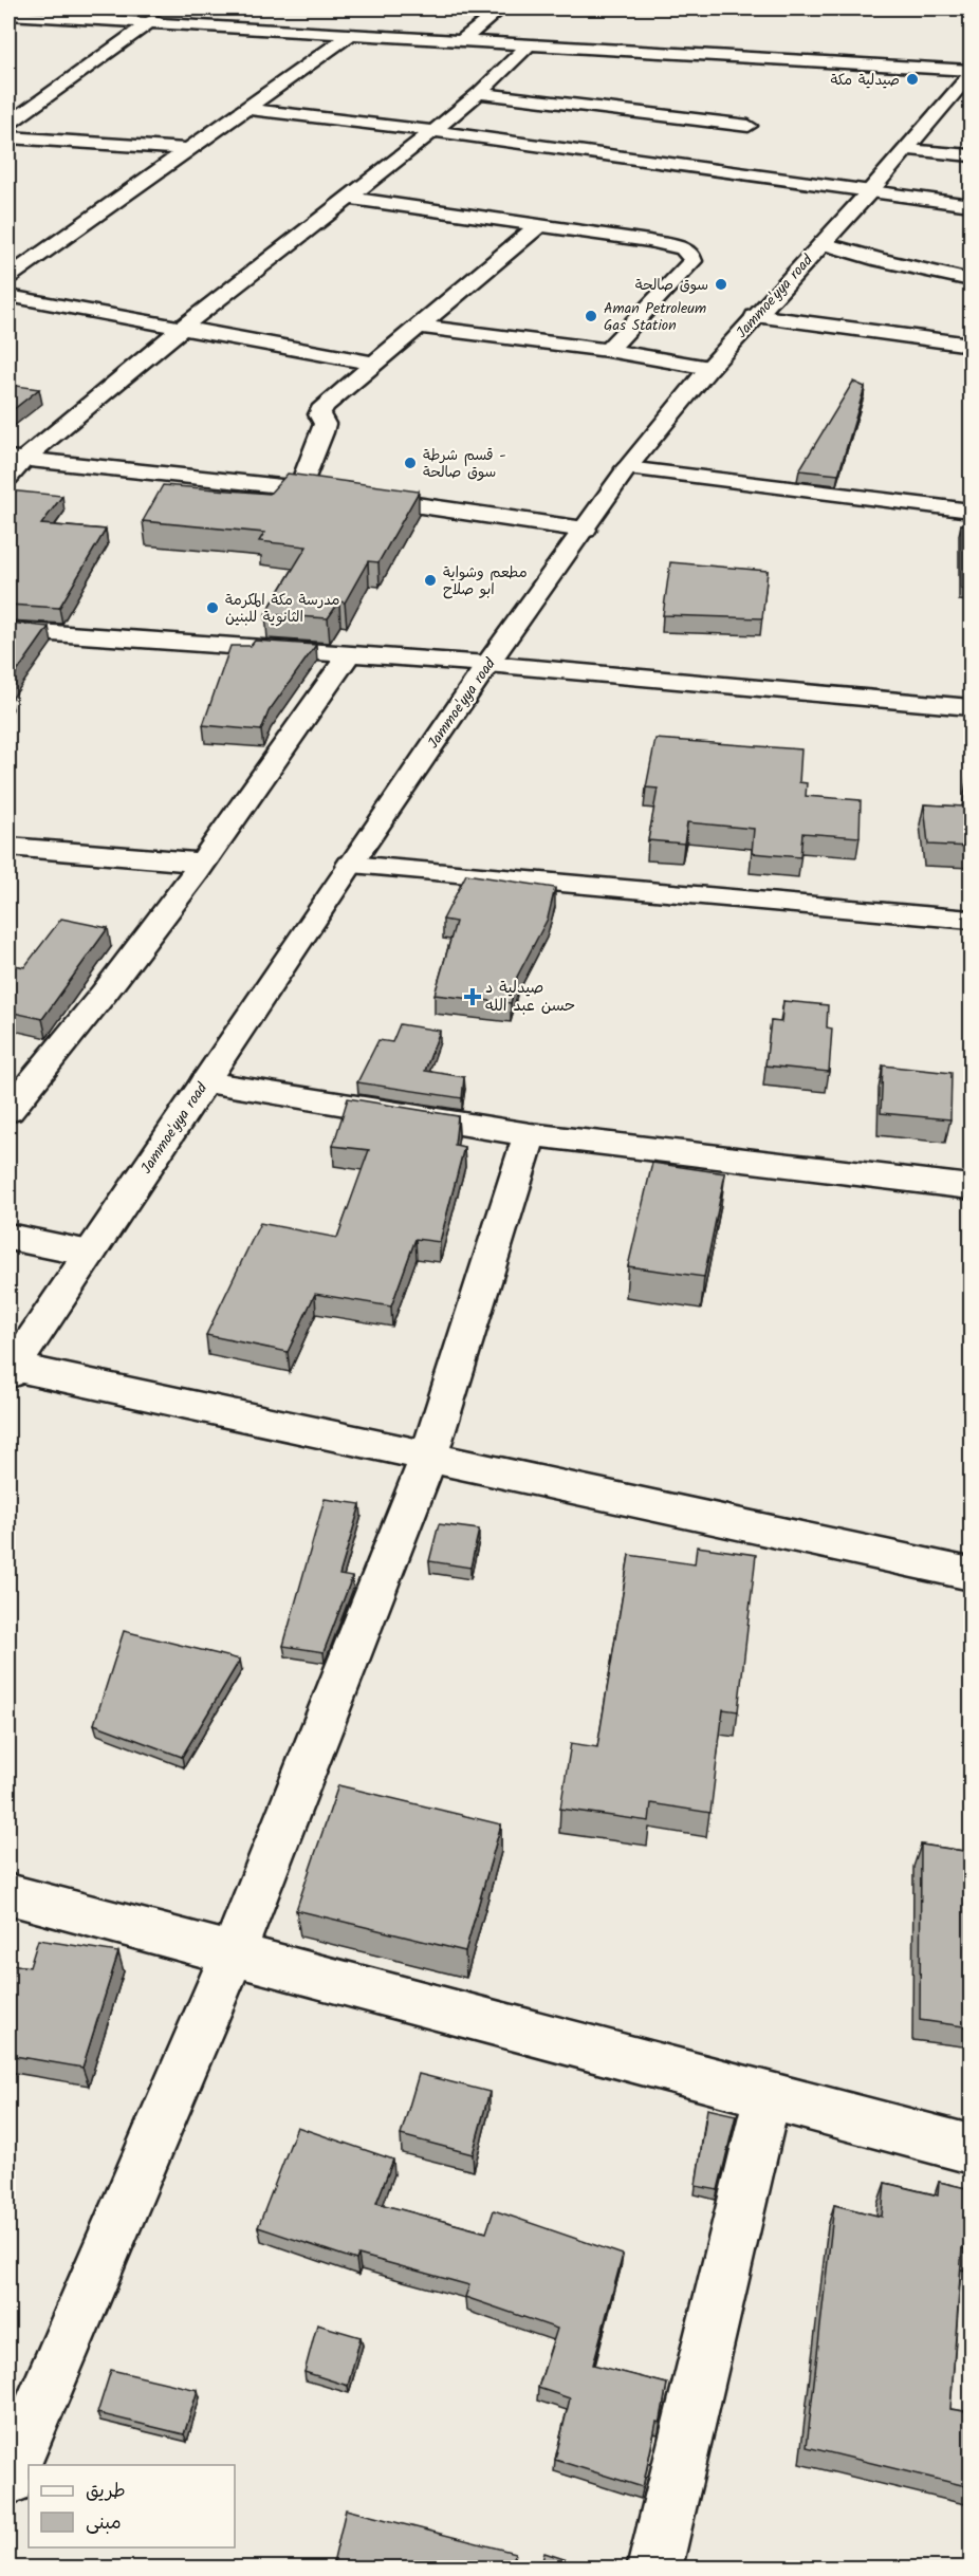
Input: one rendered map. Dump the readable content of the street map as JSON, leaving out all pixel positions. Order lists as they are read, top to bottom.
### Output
{
  "streets": {
    "street": ["Jammoe'yya road"]
  },
  "places": {
    "other": [
      "صيدلية مكة",
      "سوق صالحة",
      "Aman Petroleum Gas Station",
      "قسم شرطة - سوق صالحة",
      "مطعم وشواية ابو صلاح",
      "مدرسة مكة المكرمة الثانوية للبنين"
    ],
    "health": ["صيدلية د حسن عبد الله"]
  },
  "legend": ["طريق", "مبنى"]
}
